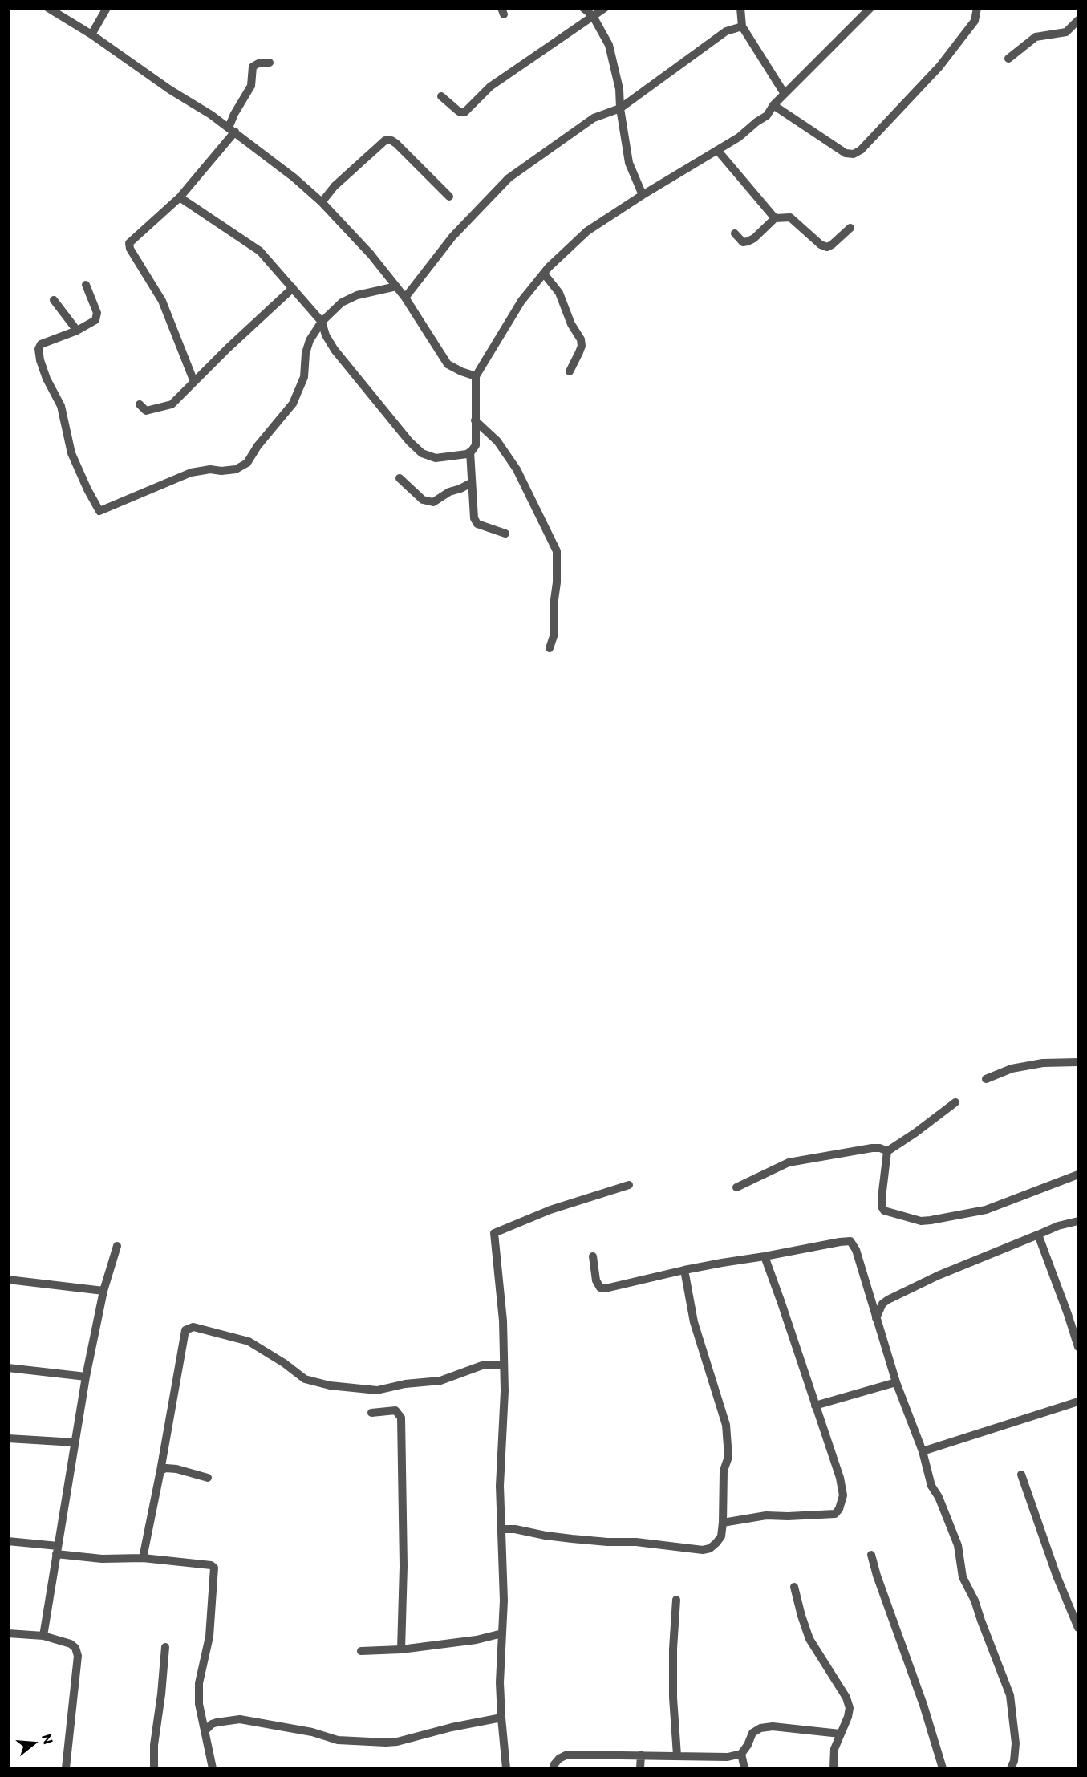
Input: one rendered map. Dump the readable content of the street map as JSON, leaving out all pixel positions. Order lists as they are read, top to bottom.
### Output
{
  "north": "right"
}
